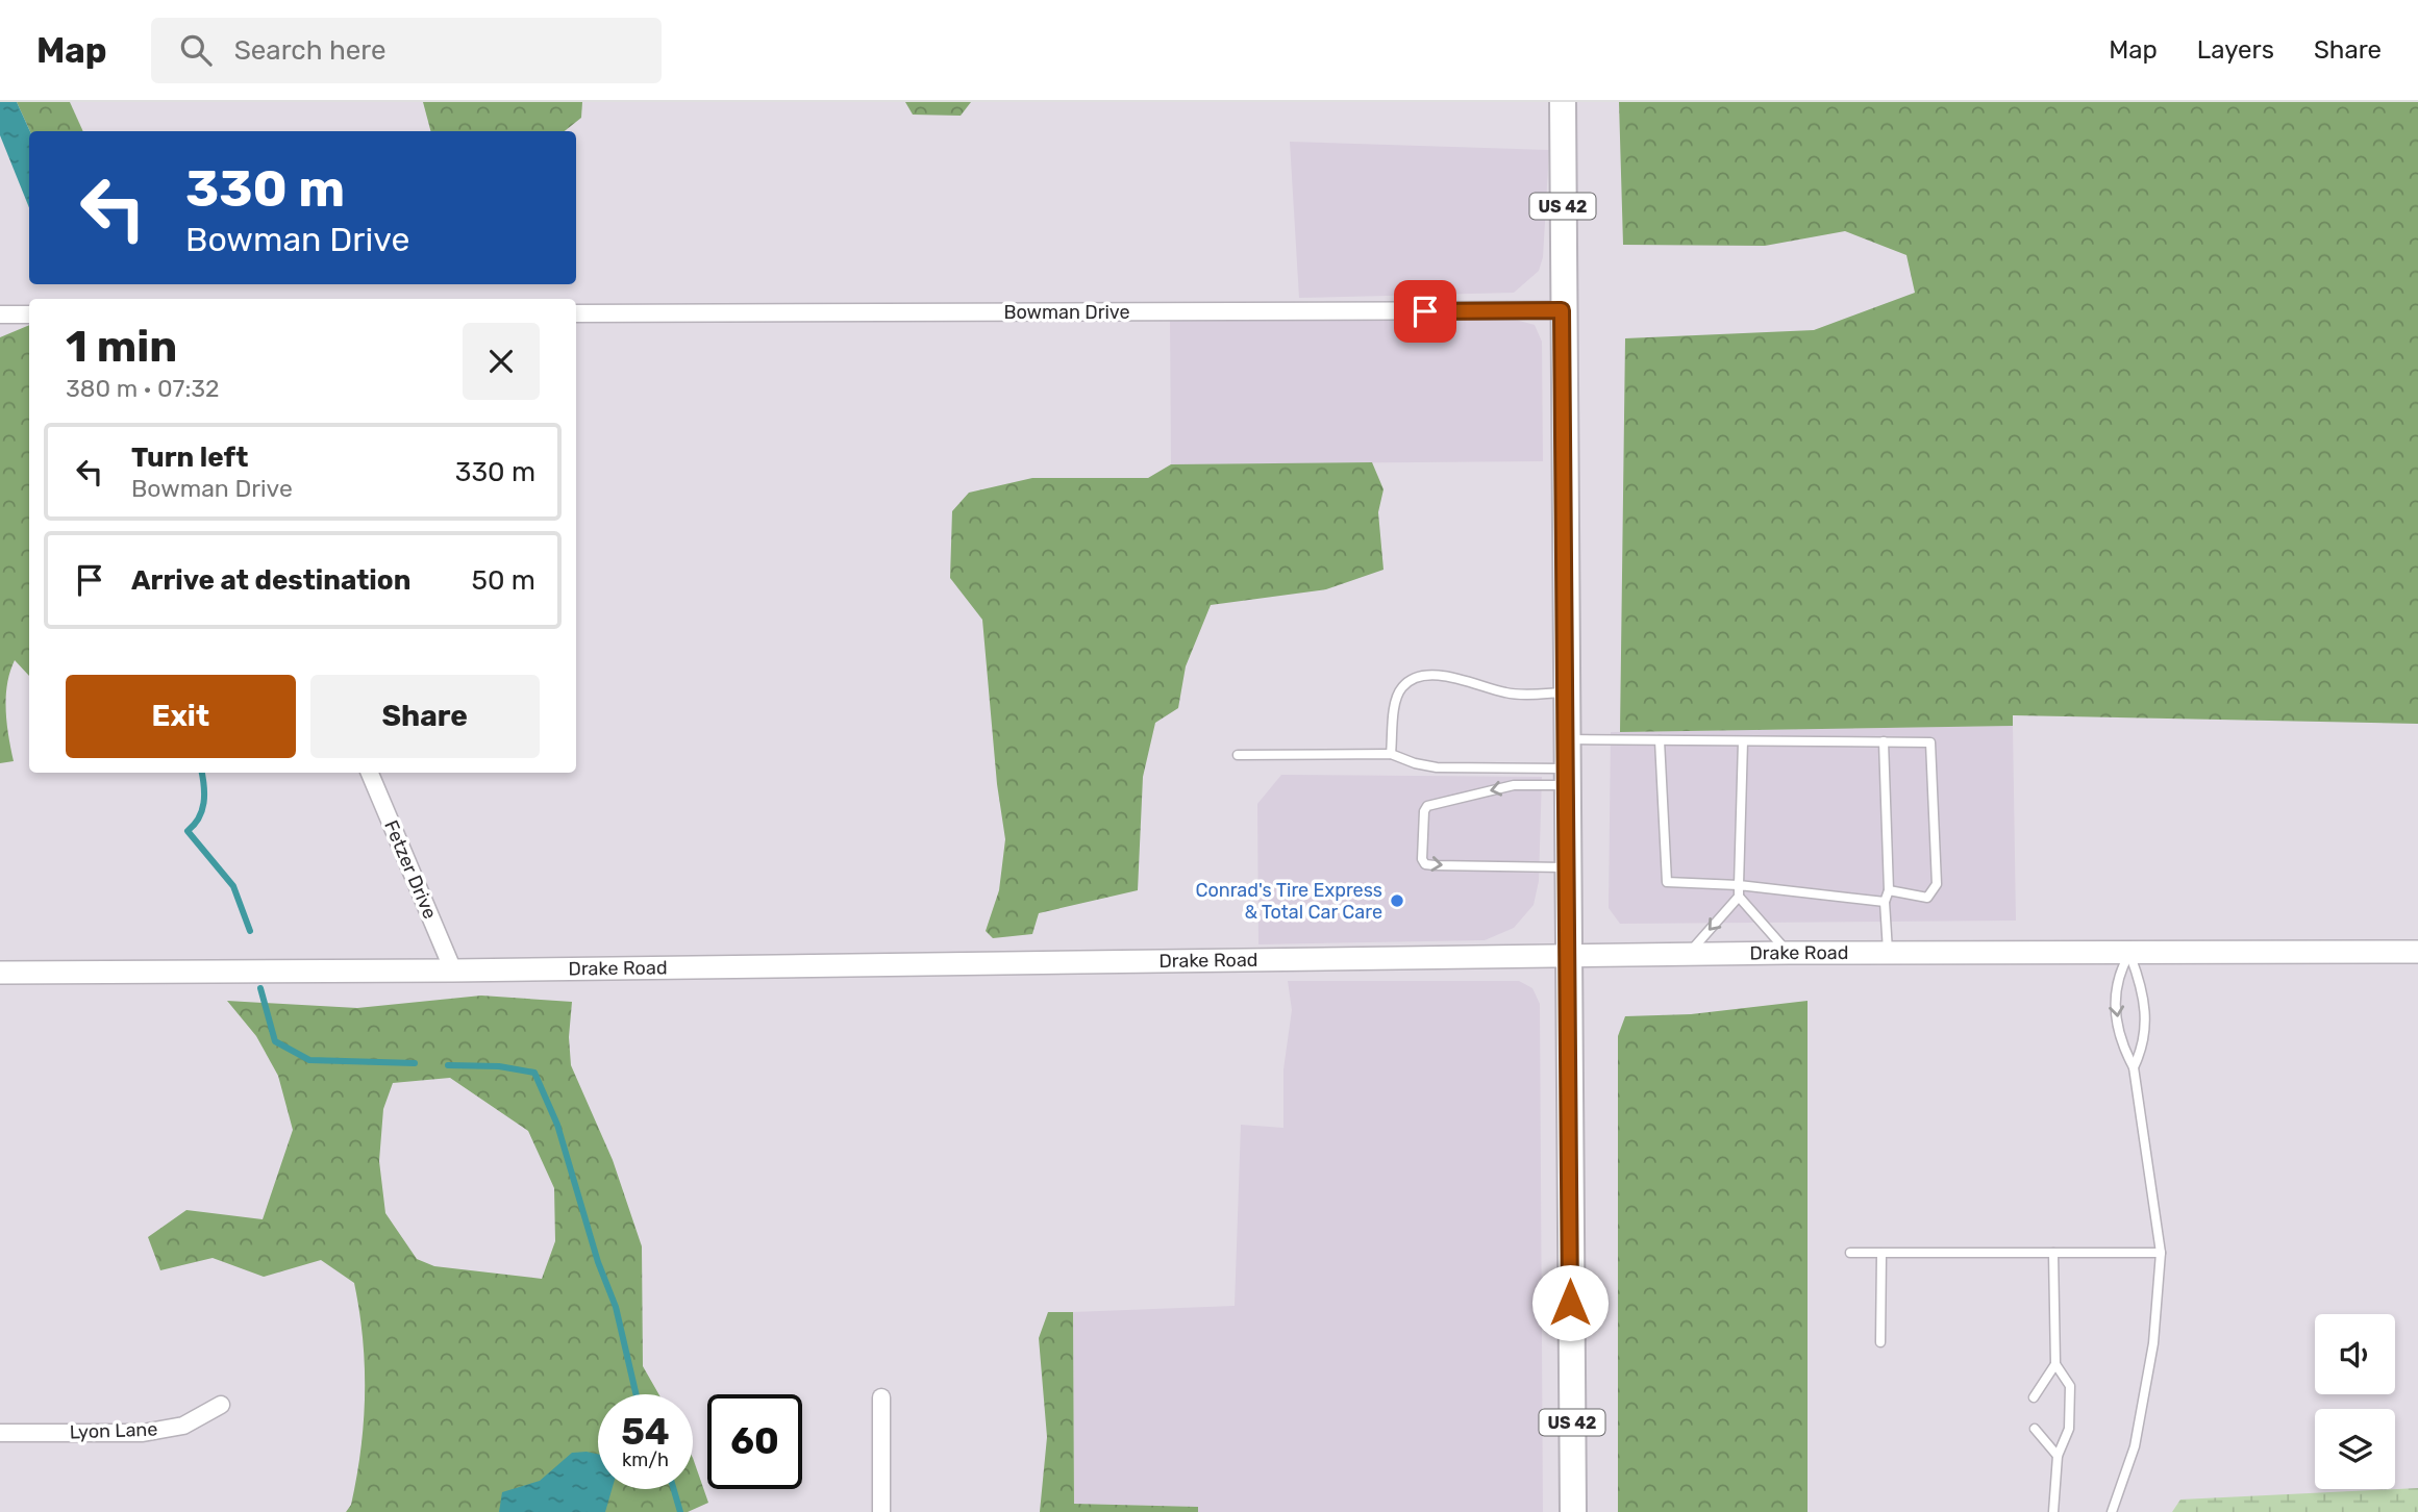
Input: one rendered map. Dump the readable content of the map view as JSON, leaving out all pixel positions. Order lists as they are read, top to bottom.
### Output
{
  "streets": {
    "main road": ["US 42"],
    "street": [
      "Bowman Drive",
      "Fetzer Drive",
      "Drake Road",
      "Lyon Lane"
    ]
  },
  "crossings": [
    ["US 42", "Bowman Drive"],
    ["US 42", "Drake Road"],
    ["Fetzer Drive", "Drake Road"]
  ],
  "places": ["Conrad's Tire Express & Total Car Care"],
  "page": {
    "header": "Map",
    "search": "Search here",
    "nav": ["Map", "Layers", "Share"],
    "turn": ["330 m", "Bowman Drive"],
    "heading": ["1 min", "380 m · 07:32"],
    "list": [
      {
        "name": "Turn left",
        "note": "Bowman Drive",
        "value": "330 m"
      },
      {
        "name": "Arrive at destination",
        "value": "50 m"
      }
    ],
    "buttons": ["Exit", "Share"],
    "speed": "54 km/h",
    "limit": "60"
  }
}
